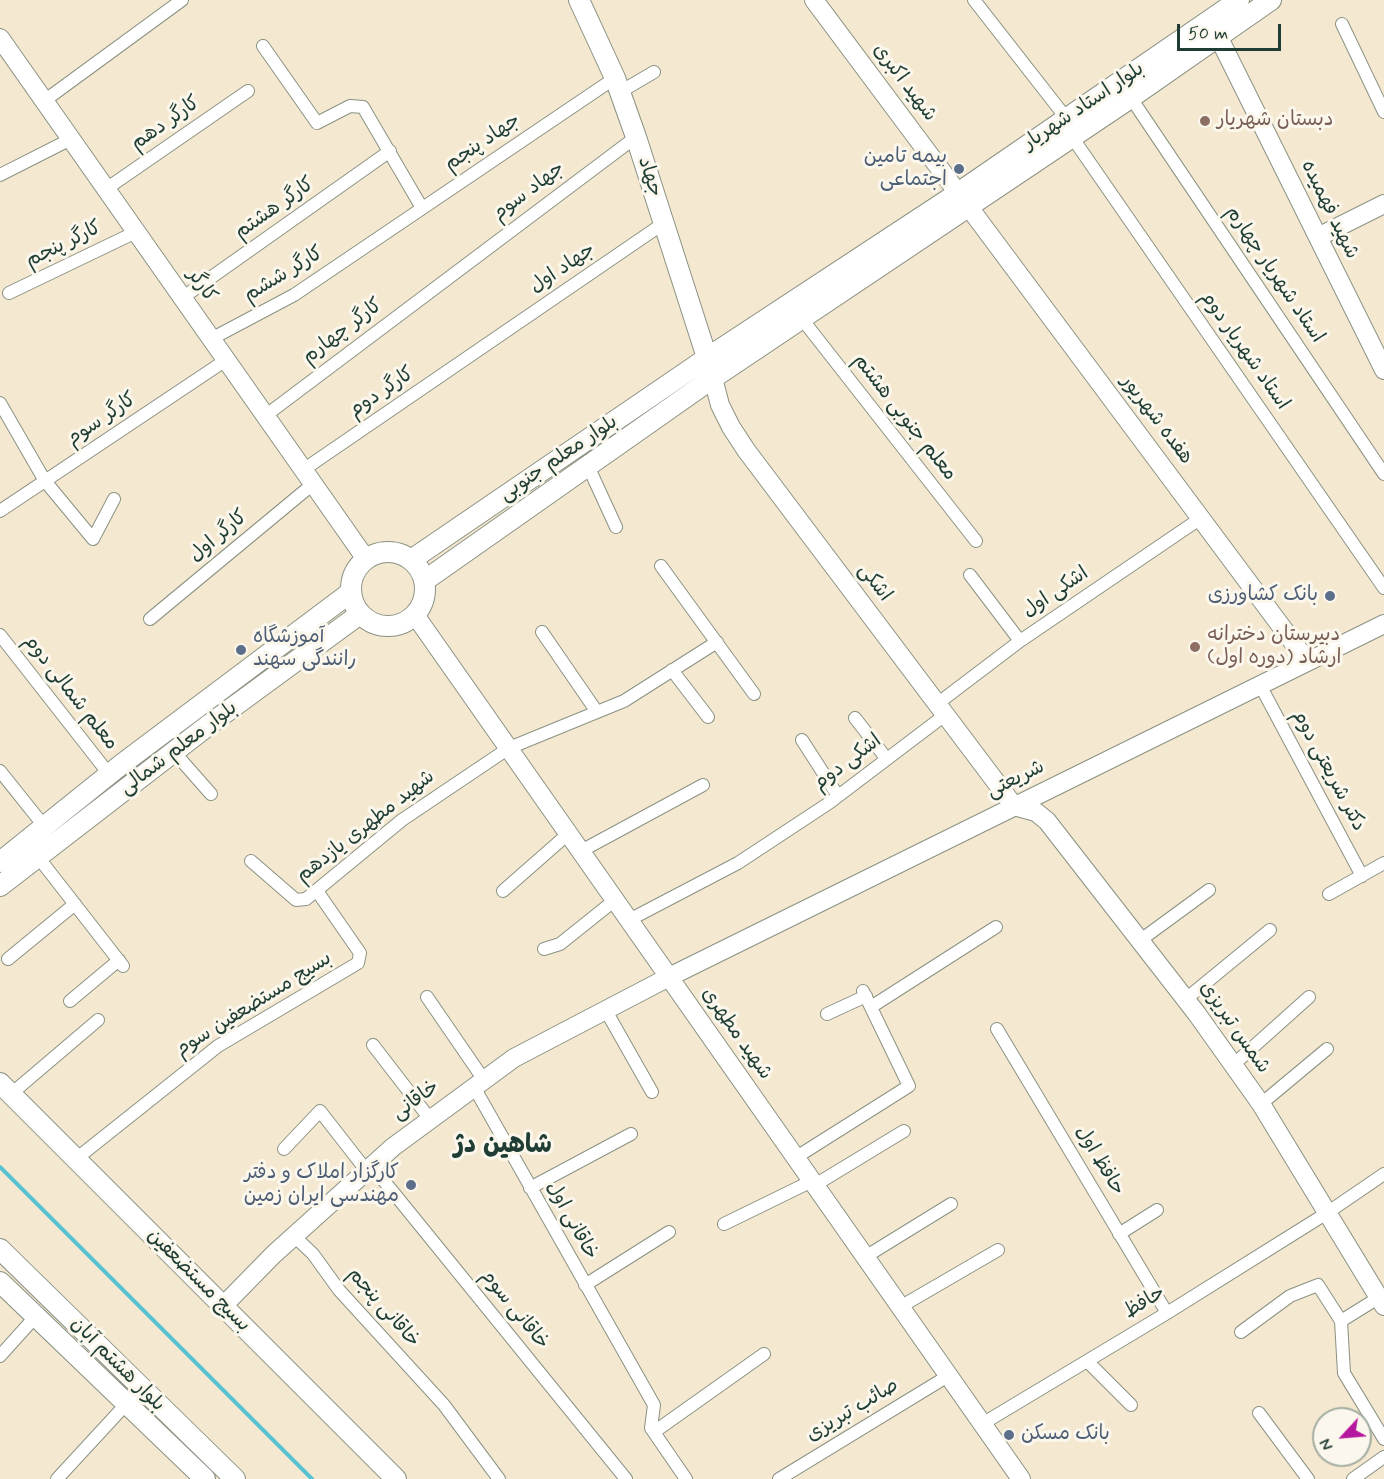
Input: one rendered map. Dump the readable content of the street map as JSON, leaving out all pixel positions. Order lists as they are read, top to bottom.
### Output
{
  "streets": {
    "main road": [
      "بلوار استاد شهریار",
      "جهاد",
      "بلوار معلم جنوبی",
      "بلوار معلم شمالی",
      "بسیج مستضعفین",
      "بلوار هشتم آبان"
    ],
    "street": [
      "شهید اکبری",
      "کارگر دهم",
      "جهاد پنجم",
      "جهاد سوم",
      "کارگر هشتم",
      "شهید فهمیده",
      "کارگر پنجم",
      "جهاد اول",
      "کارگر ششم",
      "استاد شهریار چهارم",
      "کارگر",
      "کارگر چهارم",
      "استاد شهریار دوم",
      "کارگر دوم",
      "معلم جنوبی هشتم",
      "کارگر سوم",
      "هفده شهریور",
      "کارگر اول",
      "اشکی",
      "اشکی اول",
      "معلم شمالی دوم",
      "اشکی دوم",
      "دکتر شریعتی دوم",
      "شریعتی",
      "شهید مطهری یازدهم",
      "بسیج مستضعفین سوم",
      "شمس تبریزی",
      "شهید مطهری",
      "خاقانی",
      "حافظ اول",
      "خاقانی اول",
      "حافظ",
      "خاقانی پنجم",
      "خاقانی سوم",
      "صائب تبریزی"
    ]
  },
  "crossings": [
    ["شهید اکبری", "بلوار استاد شهریار"],
    ["شهید اکبری", "هفده شهریور"],
    ["شهید اکبری", "بلوار معلم جنوبی"],
    ["بلوار استاد شهریار", "شهید فهمیده"],
    ["بلوار استاد شهریار", "استاد شهریار چهارم"],
    ["بلوار استاد شهریار", "استاد شهریار دوم"],
    ["بلوار استاد شهریار", "هفده شهریور"],
    ["بلوار استاد شهریار", "بلوار معلم جنوبی"],
    ["کارگر دهم", "کارگر"],
    ["جهاد پنجم", "جهاد"],
    ["جهاد پنجم", "کارگر ششم"],
    ["جهاد", "جهاد سوم"],
    ["جهاد", "جهاد اول"],
    ["جهاد", "بلوار معلم جنوبی"],
    ["جهاد سوم", "کارگر چهارم"],
    ["کارگر هشتم", "کارگر"],
    ["کارگر پنجم", "کارگر"],
    ["جهاد اول", "کارگر دوم"],
    ["کارگر ششم", "کارگر"],
    ["کارگر", "کارگر چهارم"],
    ["کارگر", "کارگر دوم"],
    ["کارگر", "کارگر سوم"],
    ["کارگر", "بلوار معلم جنوبی"],
    ["کارگر", "کارگر اول"],
    ["کارگر", "بلوار معلم شمالی"],
    ["کارگر", "شهید مطهری"],
    ["کارگر دوم", "کارگر اول"],
    ["معلم جنوبی هشتم", "بلوار معلم جنوبی"],
    ["هفده شهریور", "بلوار معلم جنوبی"],
    ["هفده شهریور", "اشکی اول"],
    ["هفده شهریور", "شریعتی"],
    ["بلوار معلم جنوبی", "اشکی"],
    ["بلوار معلم جنوبی", "بلوار معلم شمالی"],
    ["بلوار معلم جنوبی", "شهید مطهری"],
    ["اشکی", "اشکی اول"],
    ["اشکی", "اشکی دوم"],
    ["اشکی", "شریعتی"],
    ["اشکی", "شمس تبریزی"],
    ["اشکی اول", "اشکی دوم"],
    ["معلم شمالی دوم", "بلوار معلم شمالی"],
    ["بلوار معلم شمالی", "شهید مطهری"],
    ["اشکی دوم", "شهید مطهری"],
    ["دکتر شریعتی دوم", "شریعتی"],
    ["شریعتی", "شمس تبریزی"],
    ["شریعتی", "شهید مطهری"],
    ["شریعتی", "خاقانی"],
    ["شهید مطهری یازدهم", "بسیج مستضعفین سوم"],
    ["شهید مطهری یازدهم", "شهید مطهری"],
    ["بسیج مستضعفین سوم", "بسیج مستضعفین"],
    ["شمس تبریزی", "حافظ"],
    ["شهید مطهری", "خاقانی"],
    ["شهید مطهری", "حافظ"],
    ["شهید مطهری", "صائب تبریزی"],
    ["خاقانی", "خاقانی اول"],
    ["خاقانی", "بسیج مستضعفین"],
    ["خاقانی", "خاقانی پنجم"],
    ["خاقانی", "خاقانی سوم"],
    ["حافظ اول", "حافظ"]
  ],
  "districts": ["شاهین دژ"],
  "places": [
    "دبستان شهریار",
    "بیمه تامین اجتماعی",
    "بانک کشاورزی",
    "دبیرستان دخترانه ارشاد (دوره اول)",
    "آموزشگاه رانندگی سهند",
    "کارگزار املاک و دفتر مهندسی ایران زمین",
    "بانک مسکن"
  ],
  "scale_bar": "50 m",
  "north": "bottom left"
}
